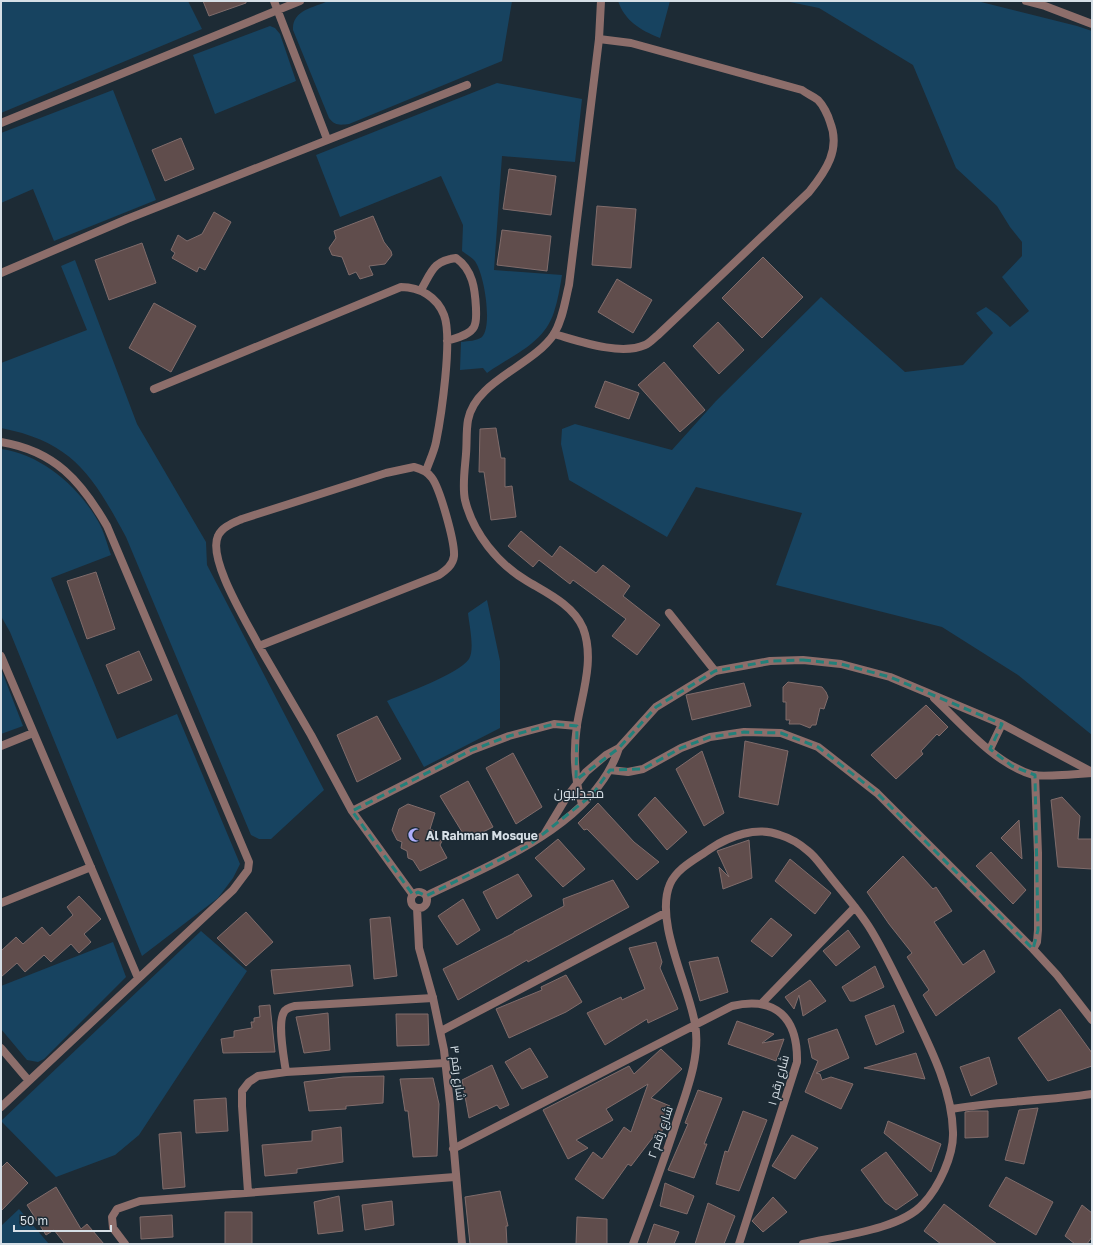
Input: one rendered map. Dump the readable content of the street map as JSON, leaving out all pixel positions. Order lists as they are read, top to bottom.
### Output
{
  "streets": {
    "street": ["شارع رقم ٣", "شارع رقم ١", "شارع رقم ٢"]
  },
  "crossings": [
    ["شارع رقم ٣", "شارع رقم ١"],
    ["شارع رقم ١", "شارع رقم ٢"]
  ],
  "districts": ["مجدليون"],
  "places": {
    "mosque": ["Al Rahman Mosque"]
  },
  "scale_bar": "50 m"
}
